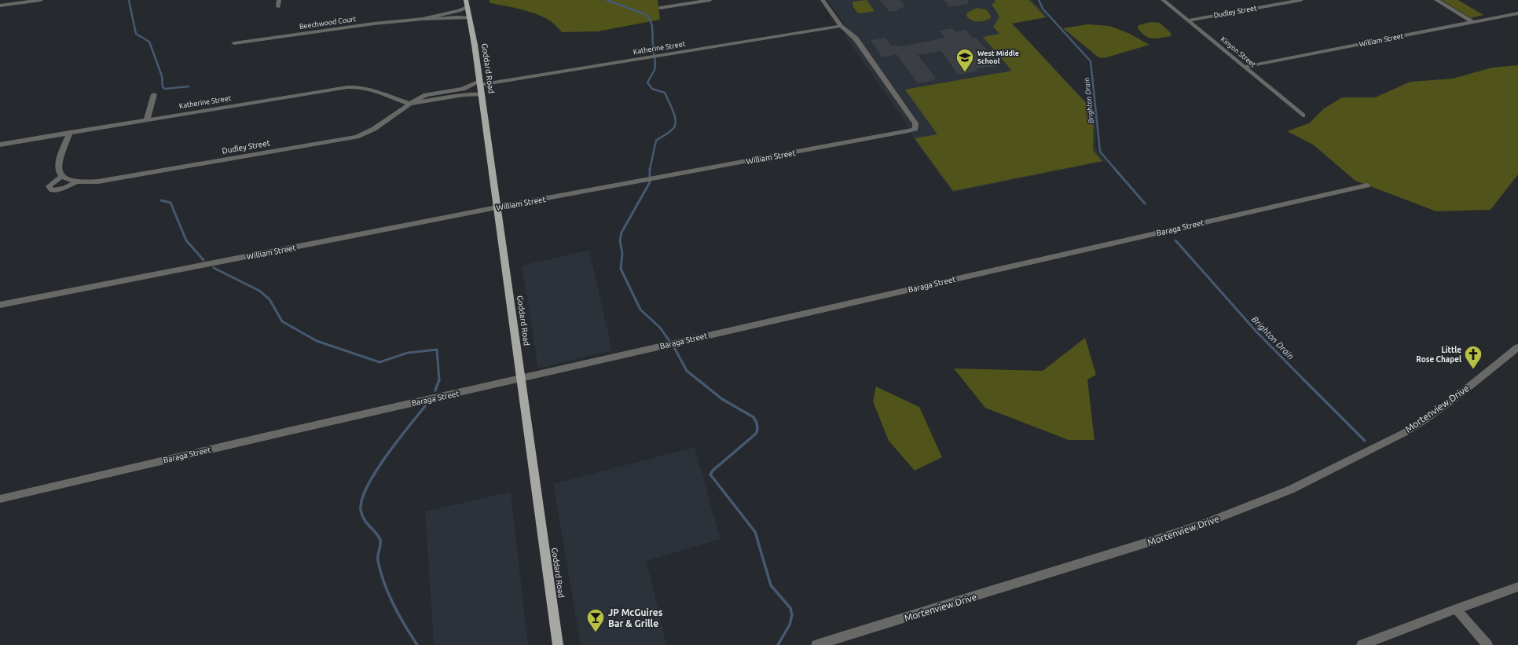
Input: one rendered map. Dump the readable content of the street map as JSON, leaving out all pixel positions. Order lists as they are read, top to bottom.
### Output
{
  "streets": {
    "main road": ["Goddard Road"],
    "street": [
      "Dudley Street",
      "Beechwood Court",
      "William Street",
      "Katherine Street",
      "Kinyon Street",
      "Baraga Street",
      "Mortenview Drive"
    ]
  },
  "crossings": [
    ["Dudley Street", "Katherine Street"],
    ["Dudley Street", "Kinyon Street"],
    ["Beechwood Court", "Goddard Road"],
    ["William Street", "Katherine Street"],
    ["William Street", "Kinyon Street"],
    ["William Street", "Goddard Road"],
    ["Katherine Street", "Goddard Road"],
    ["Goddard Road", "Baraga Street"]
  ],
  "water": ["Brighton Drain"],
  "places": {
    "school or university": ["West Middle School"],
    "church": ["Little Rose Chapel"],
    "bar": ["JP McGuires Bar & Grille"]
  }
}
